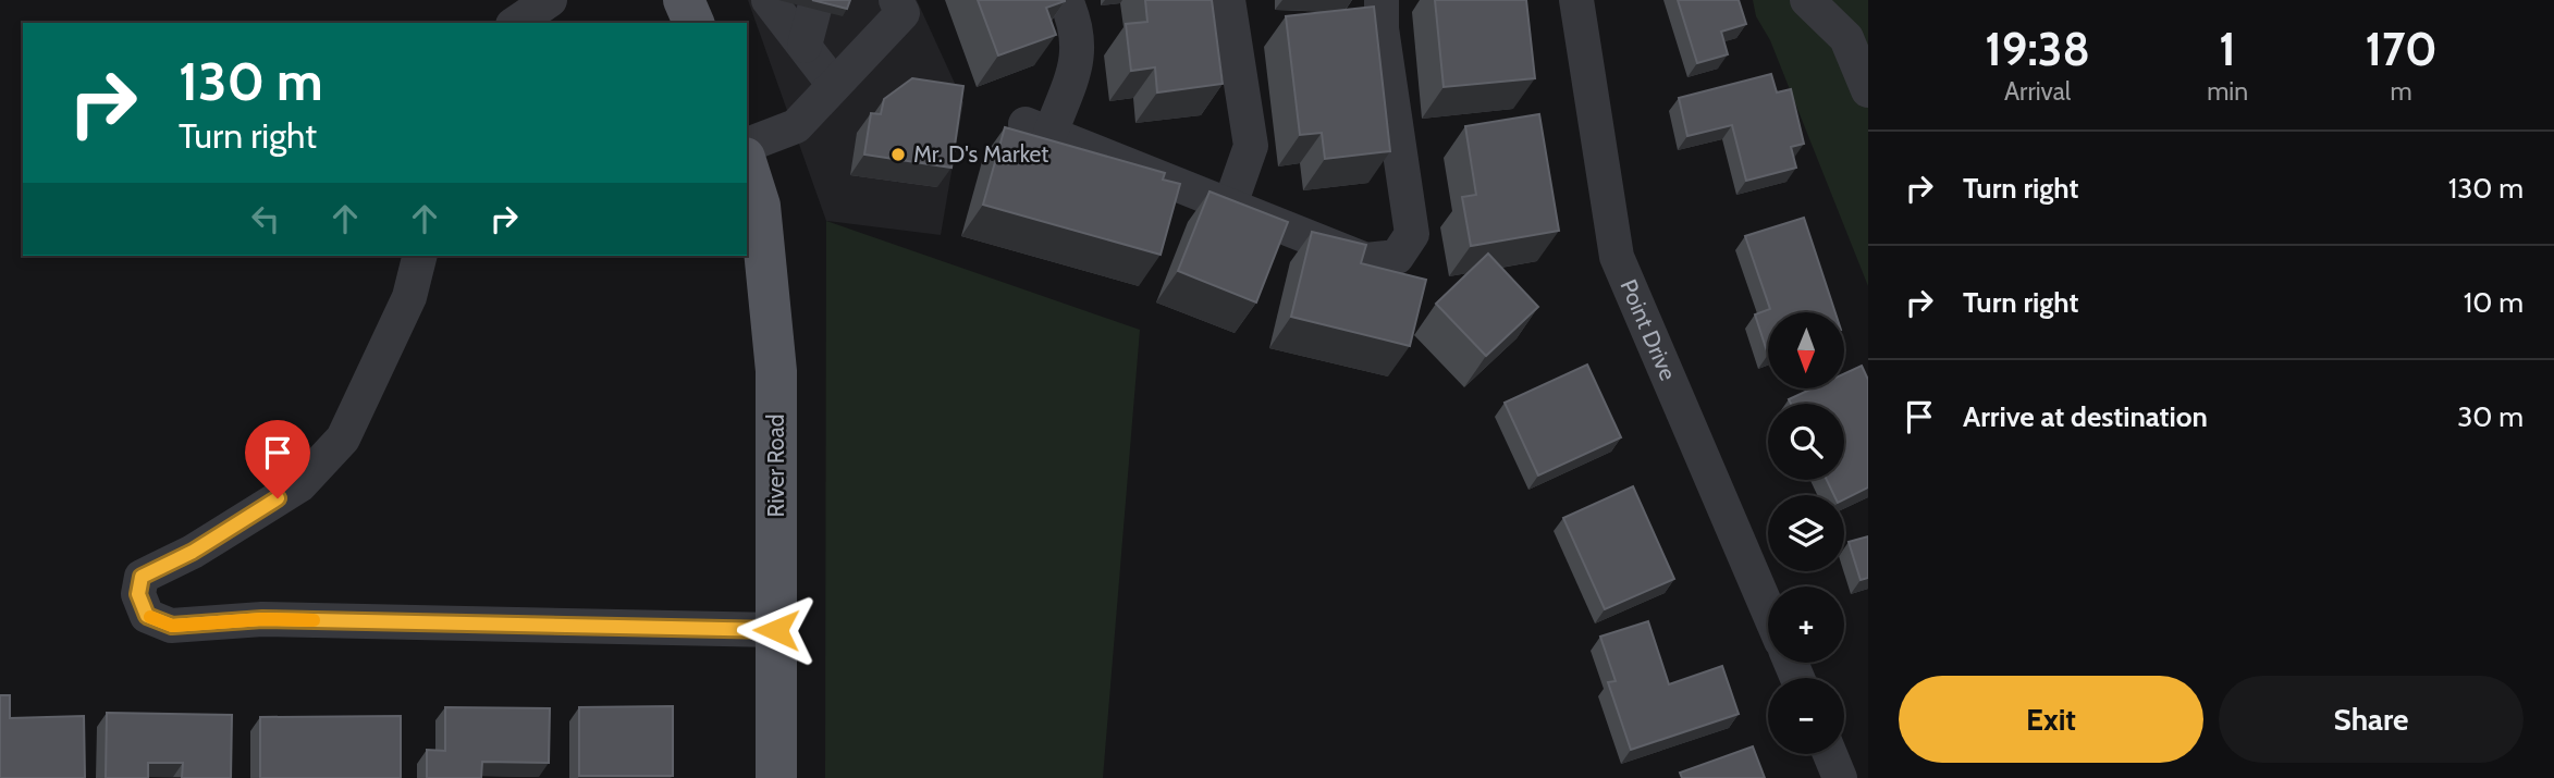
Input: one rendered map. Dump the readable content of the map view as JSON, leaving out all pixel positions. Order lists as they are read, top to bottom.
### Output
{
  "streets": {
    "main road": ["River Road"],
    "street": ["Point Drive"]
  },
  "places": ["Mr. D's Market"],
  "north": "bottom",
  "page": {
    "eta": [
      "19:38",
      "Arrival",
      "1",
      "min",
      "170",
      "m"
    ],
    "turn": ["130 m", "Turn right"],
    "list": [
      {
        "name": "Turn right",
        "value": "130 m"
      },
      {
        "name": "Turn right",
        "value": "10 m"
      },
      {
        "name": "Arrive at destination",
        "value": "30 m"
      }
    ],
    "map_buttons": ["+", "−"],
    "buttons": ["Exit", "Share"]
  }
}
